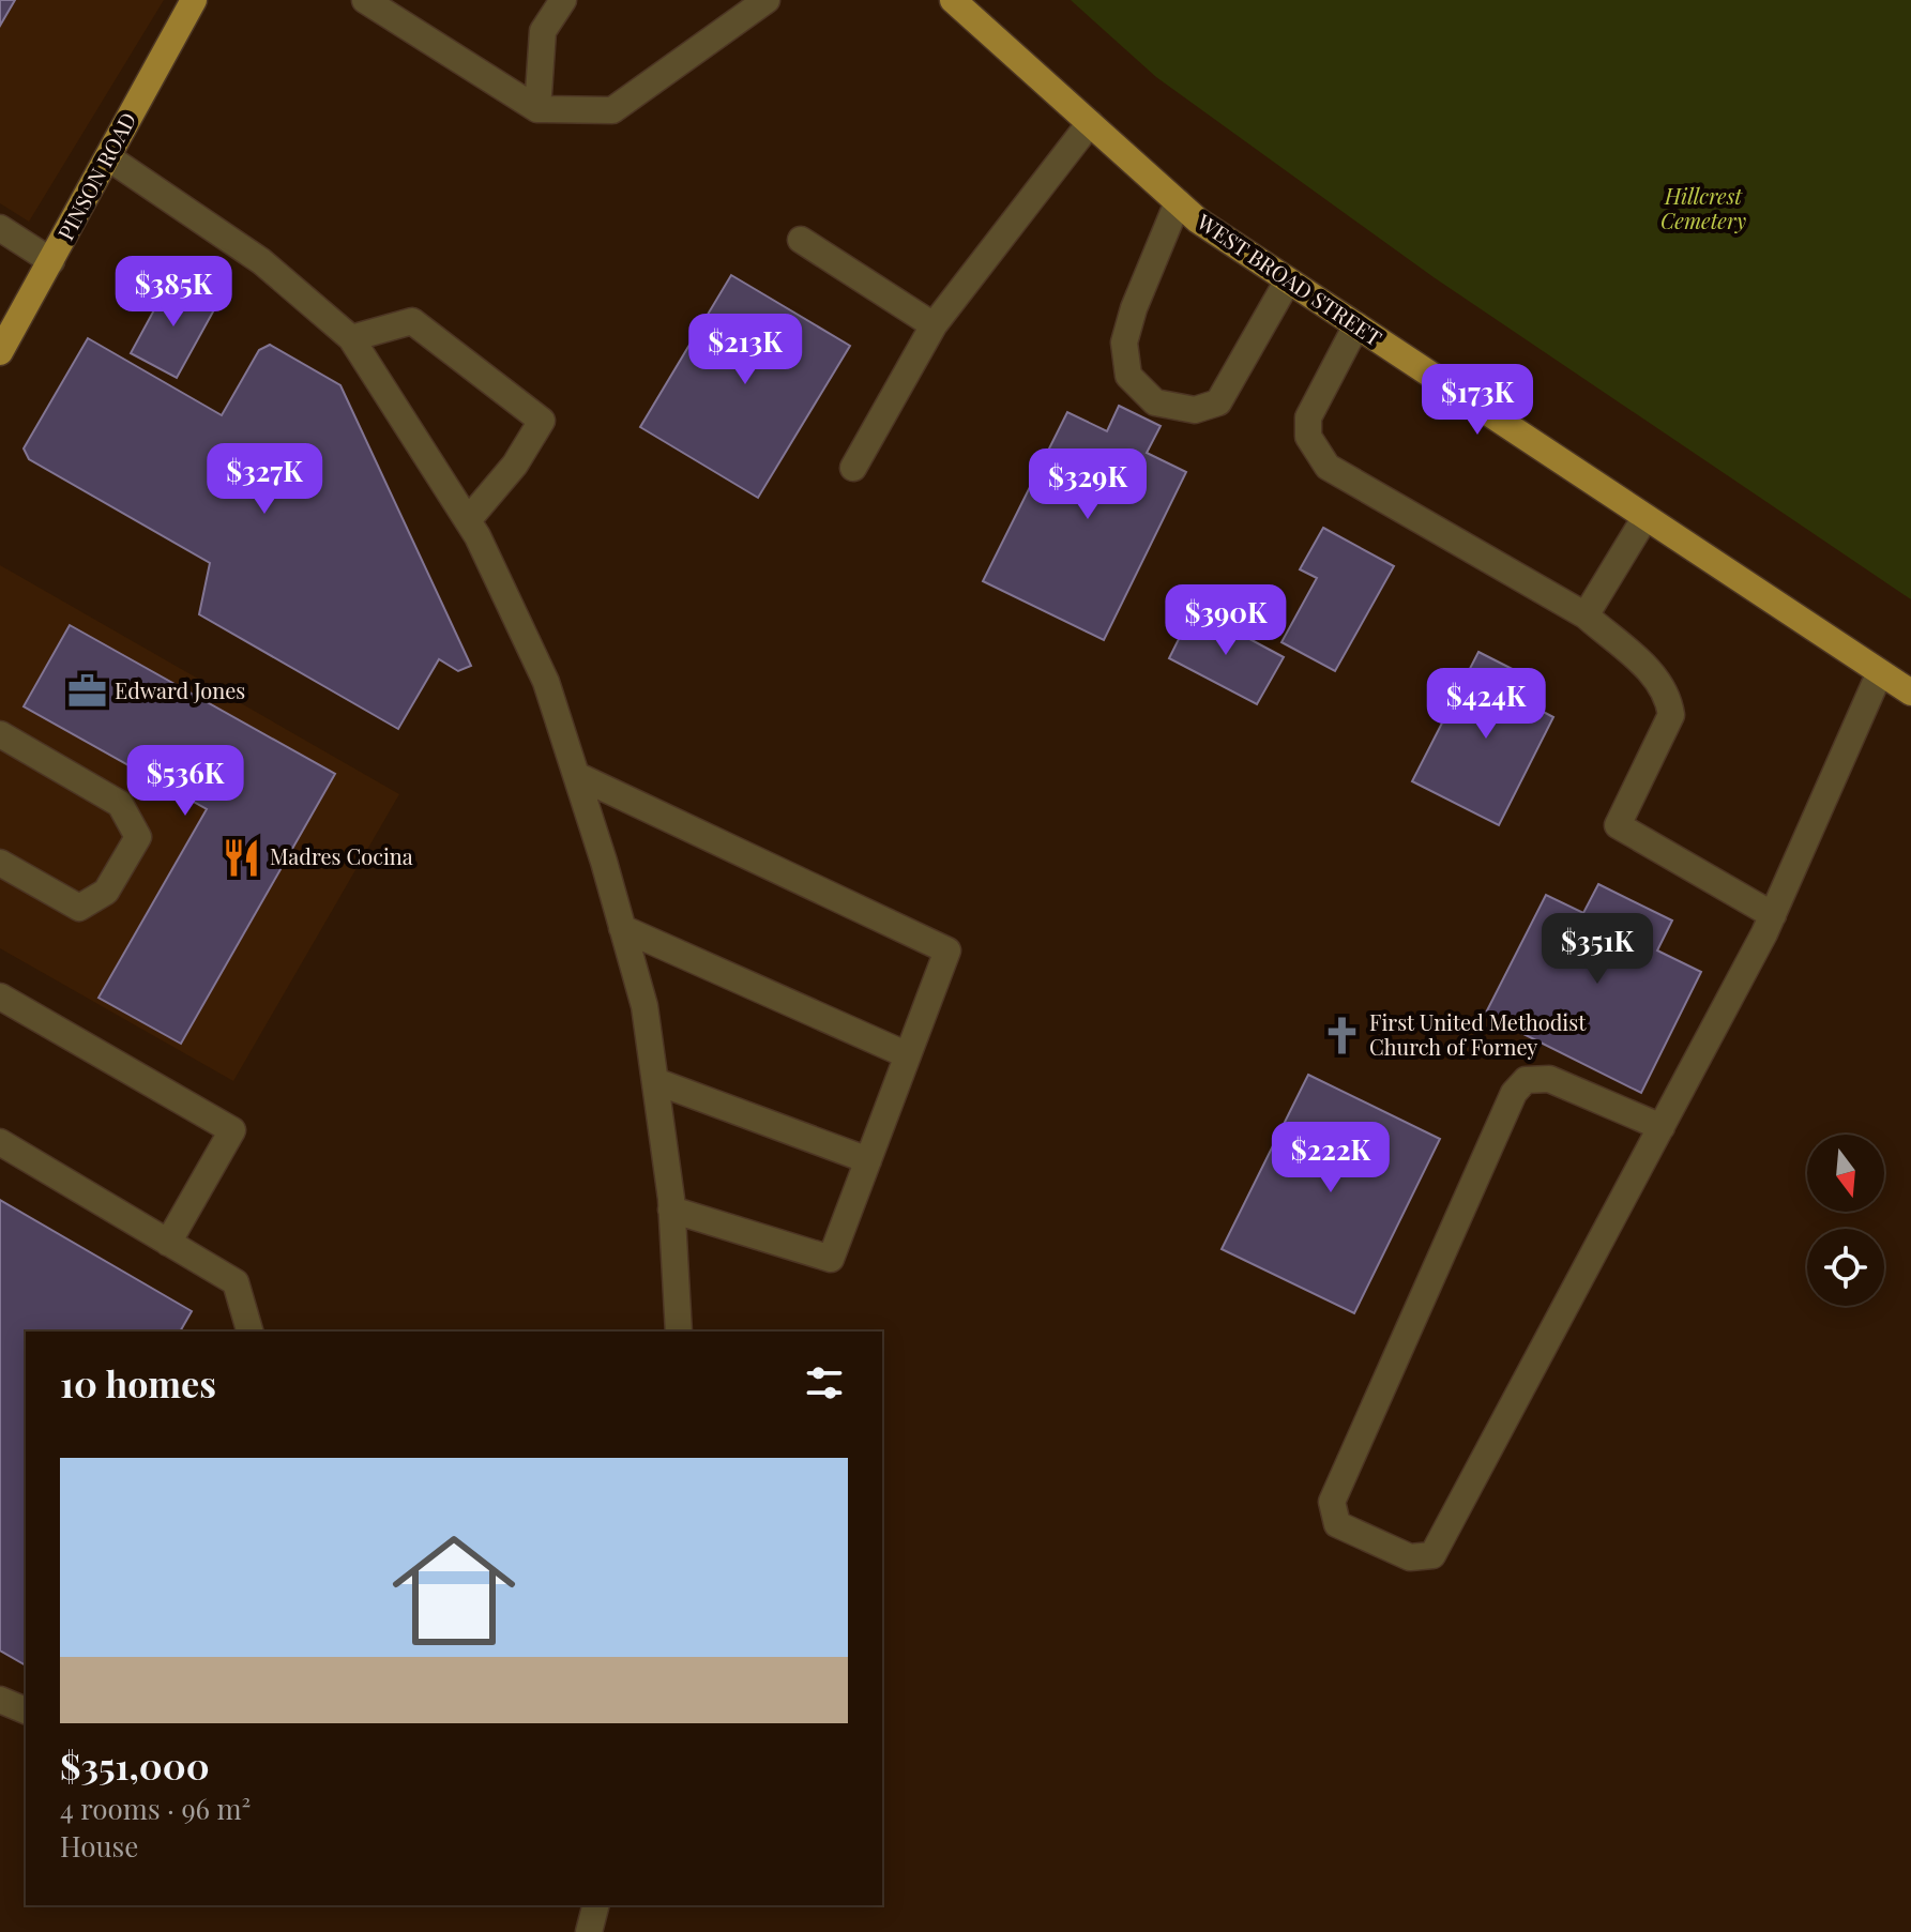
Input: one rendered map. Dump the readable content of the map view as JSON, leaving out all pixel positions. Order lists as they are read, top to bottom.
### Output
{
  "streets": {
    "main road": ["PINSON ROAD", "WEST BROAD STREET"]
  },
  "parks": ["Hillcrest Cemetery"],
  "places": {
    "office": ["Edward Jones"],
    "restaurant": ["Madres Cocina"],
    "church": ["First United Methodist Church of Forney"]
  },
  "north": "bottom",
  "page": {
    "price": [
      "$385K",
      "$213K",
      "$173K",
      "$327K",
      "$329K",
      "$390K",
      "$424K",
      "$536K",
      "$351K",
      "$222K"
    ],
    "heading": "10 homes",
    "list": [
      {
        "name": "$351,000",
        "note": "4 rooms · 96 m² · House"
      }
    ]
  }
}
